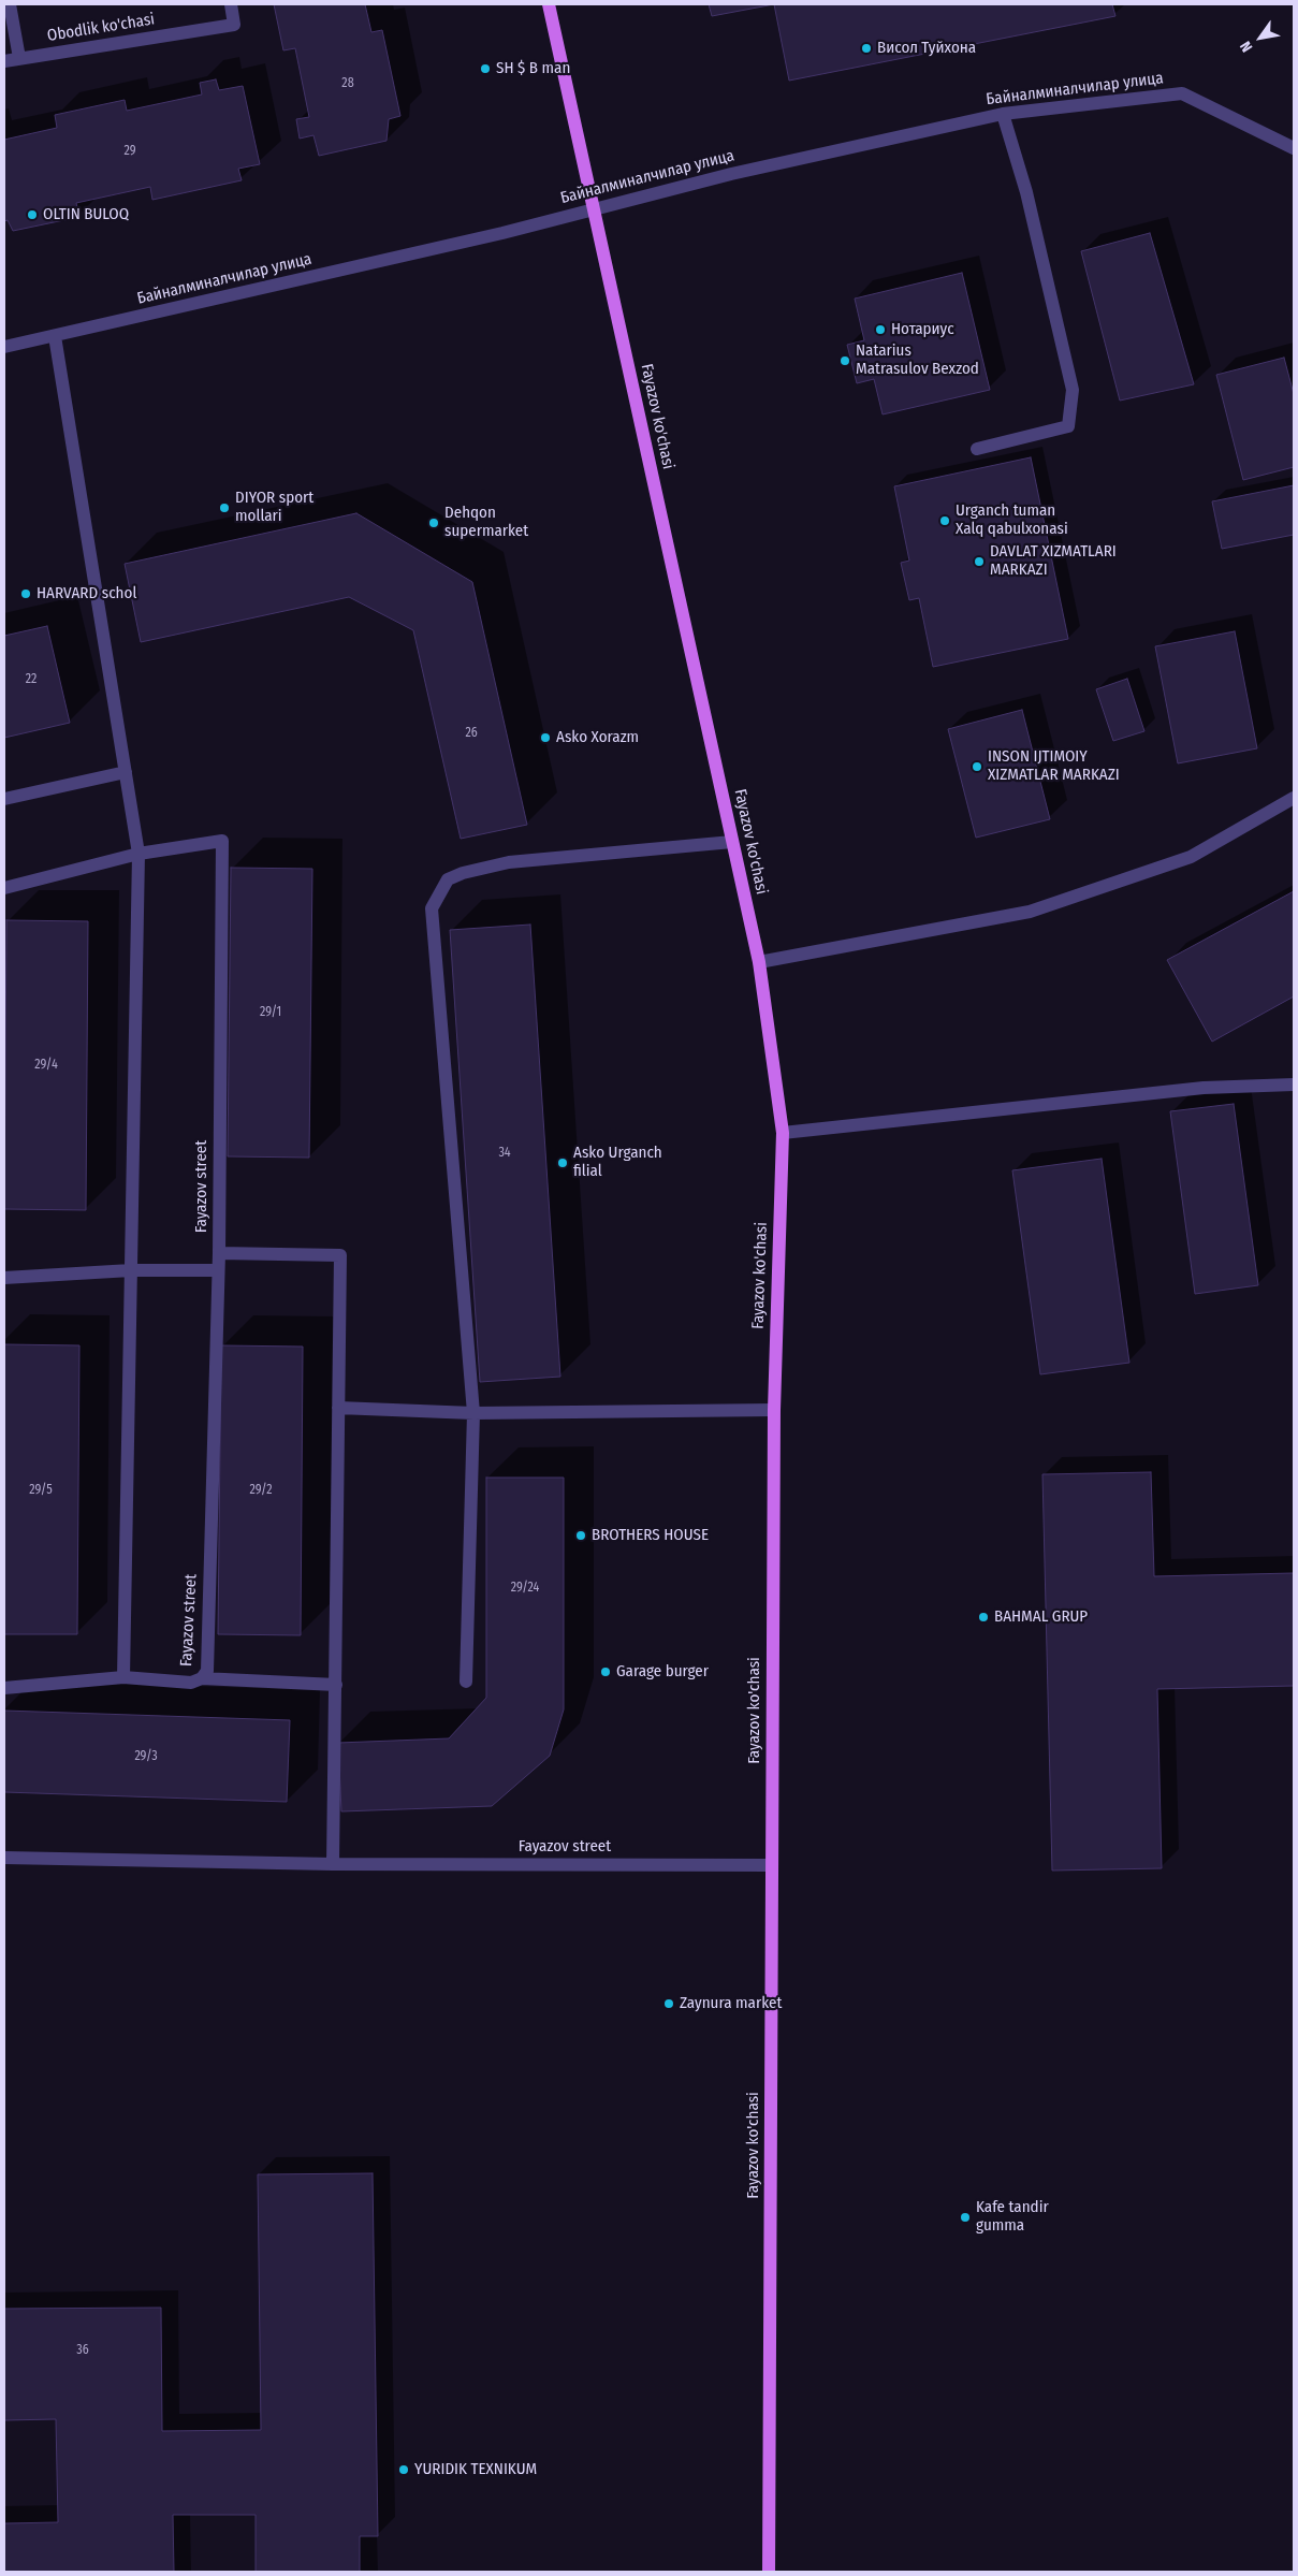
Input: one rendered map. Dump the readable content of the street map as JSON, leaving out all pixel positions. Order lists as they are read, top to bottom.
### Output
{
  "streets": {
    "main road": ["Fayazov ko'chasi"],
    "street": ["Obodlik ko'chasi", "Байналминалчилар улица", "Fayazov street"]
  },
  "crossings": [
    ["Байналминалчилар улица", "Fayazov ko'chasi"],
    ["Fayazov ko'chasi", "Fayazov street"]
  ],
  "places": [
    "Висол Туйхона",
    "SH $ B man",
    "OLTIN BULOQ",
    "Нотариус",
    "Natarius Matrasulov Bexzod",
    "DIYOR sport mollari",
    "Urganch tuman Xalq qabulxonasi",
    "Dehqon supermarket",
    "DAVLAT XIZMATLARI MARKAZI",
    "HARVARD schol",
    "Asko Xorazm",
    "INSON IJTIMOIY XIZMATLAR MARKAZI",
    "Asko Urganch filial",
    "BROTHERS HOUSE",
    "BAHMAL GRUP",
    "Garage burger",
    "Zaynura market",
    "Kafe tandir gumma",
    "YURIDIK TEXNIKUM"
  ],
  "house_numbers": [
    "28",
    "29",
    "22",
    "26",
    "29/1",
    "29/4",
    "34",
    "29/5",
    "29/2",
    "29/24",
    "29/3",
    "36"
  ],
  "north": "bottom left"
}
